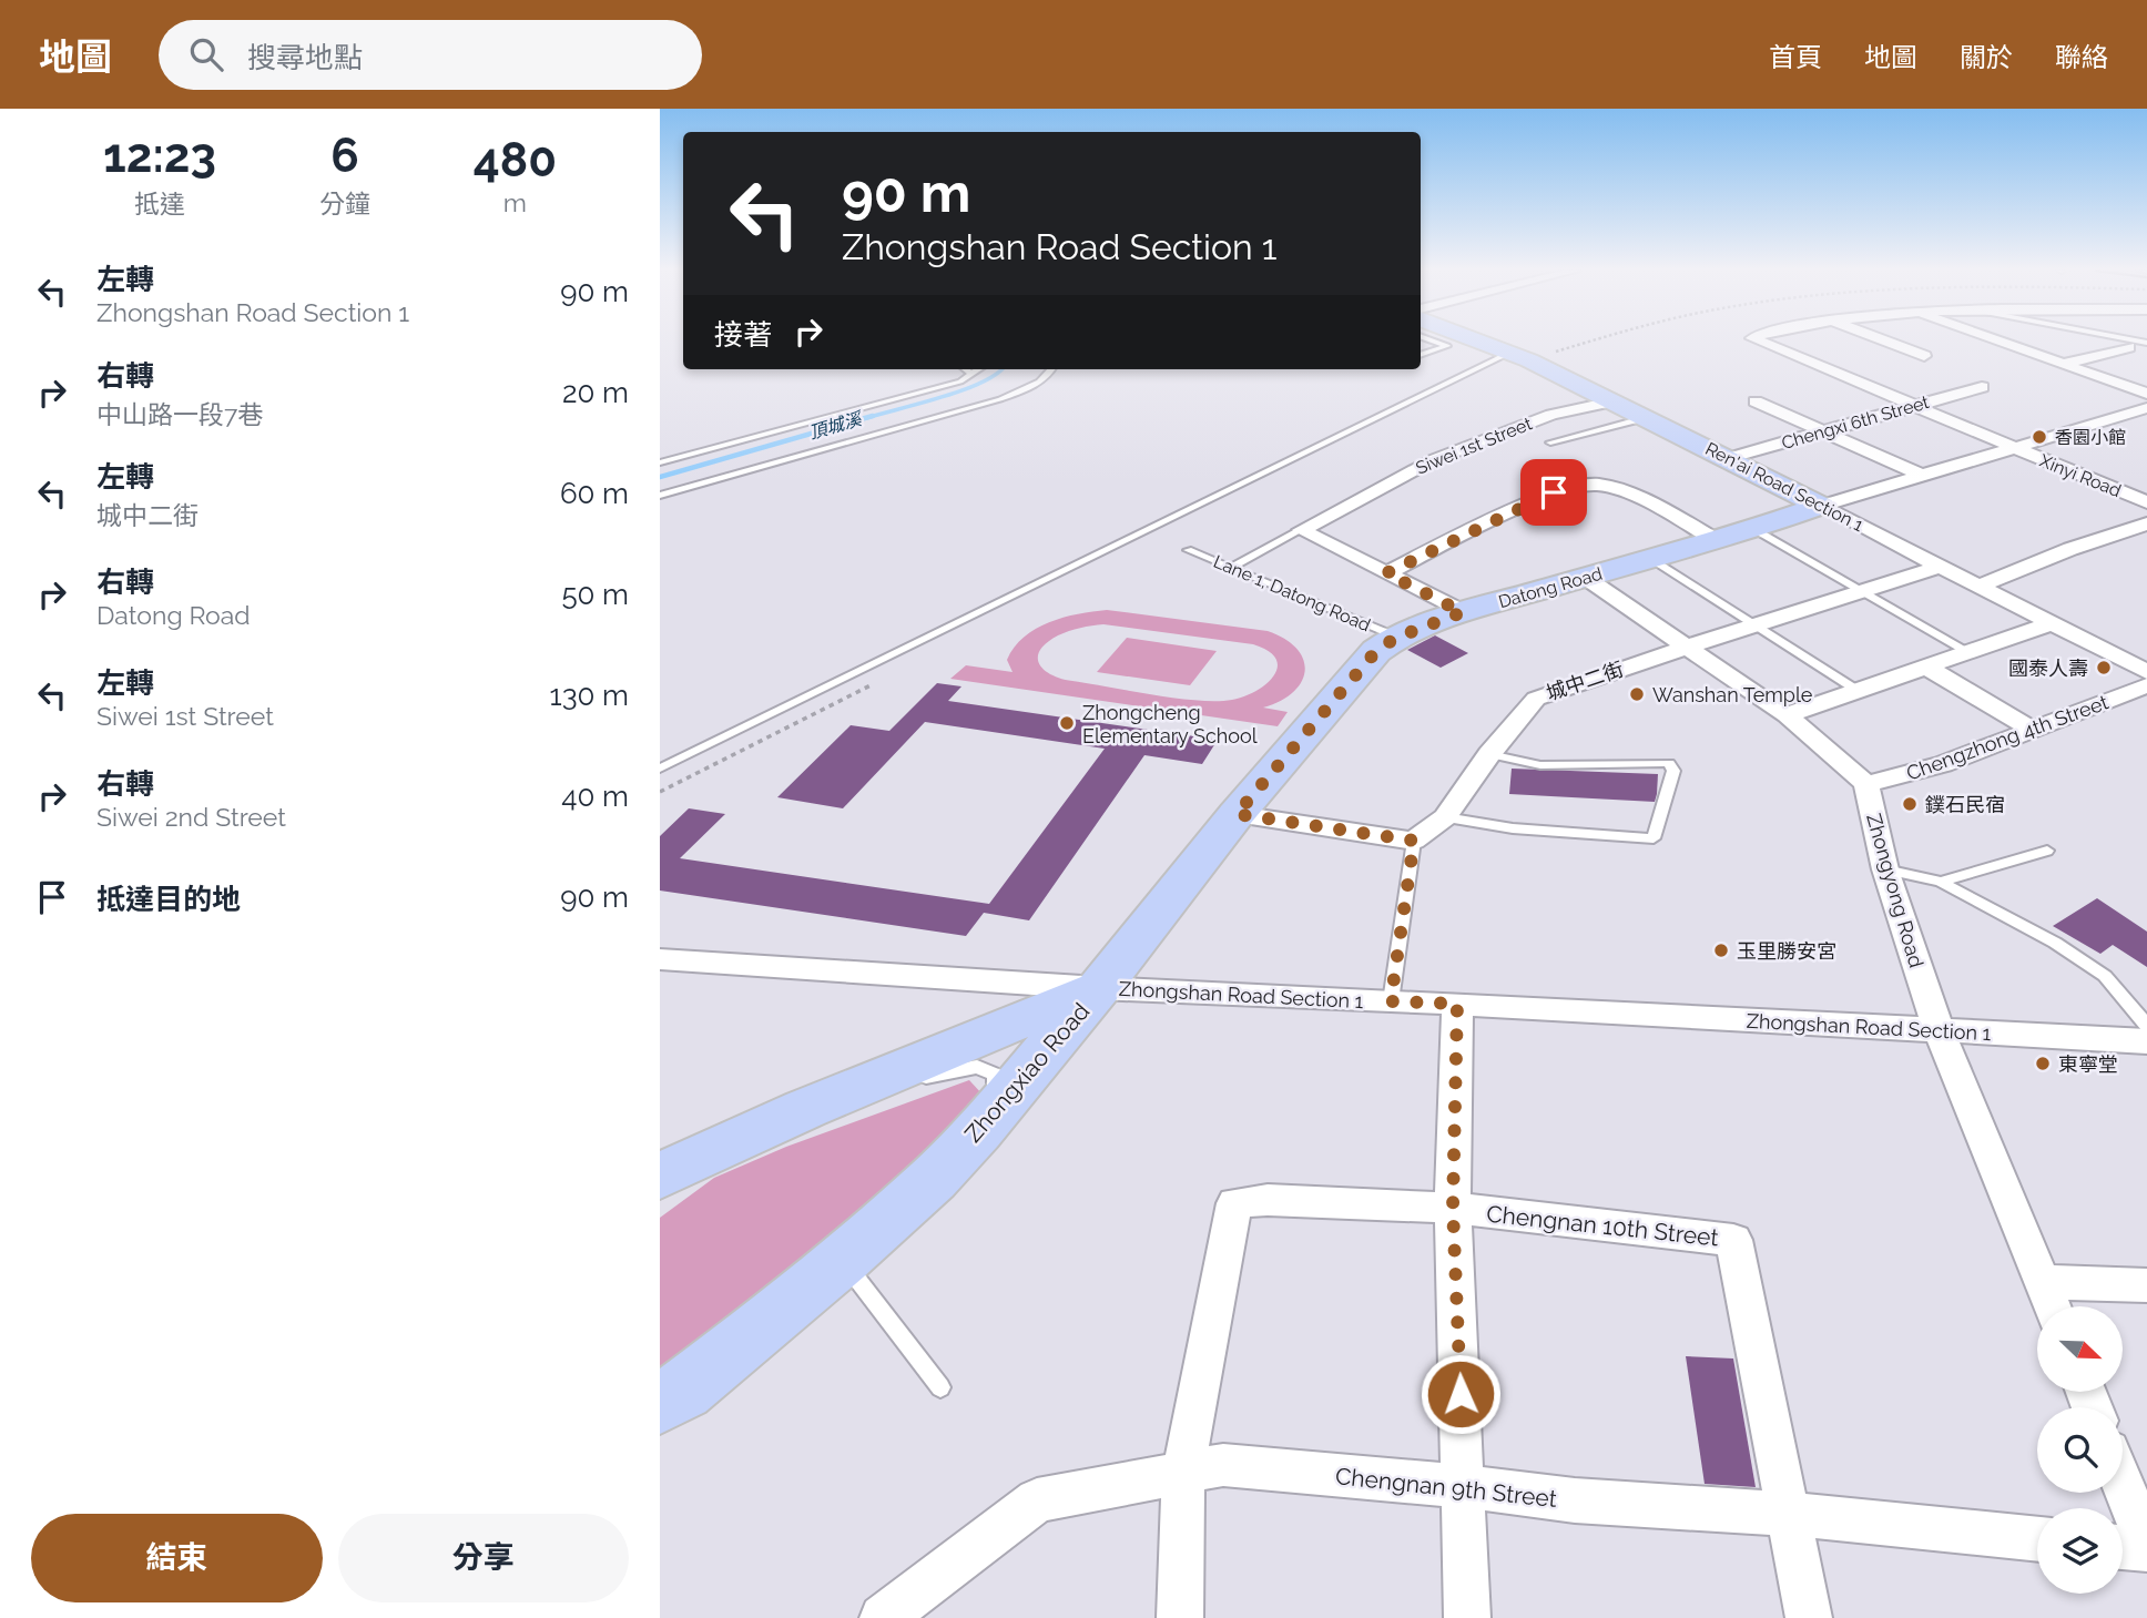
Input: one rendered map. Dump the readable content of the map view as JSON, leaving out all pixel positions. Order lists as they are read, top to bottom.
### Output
{
  "streets": {
    "main road": ["Ren'ai Road Section 1", "Datong Road", "Zhongxiao Road"],
    "street": [
      "Chengxi 6th Street",
      "Siwei 1st Street",
      "Xinyi Road",
      "城中二街",
      "Chengzhong 4th Street",
      "Zhongyong Road",
      "Zhongshan Road Section 1",
      "Chengnan 10th Street",
      "Chengnan 9th Street"
    ],
    "lane": ["Lane 1, Datong Road"]
  },
  "crossings": [
    ["Chengxi 6th Street", "Xinyi Road"],
    ["Chengxi 6th Street", "Ren'ai Road Section 1"],
    ["Siwei 1st Street", "Ren'ai Road Section 1"],
    ["Siwei 1st Street", "Lane 1, Datong Road"],
    ["Xinyi Road", "Datong Road"],
    ["Ren'ai Road Section 1", "Datong Road"],
    ["Ren'ai Road Section 1", "城中二街"],
    ["Datong Road", "Lane 1, Datong Road"],
    ["Datong Road", "Zhongshan Road Section 1"],
    ["Datong Road", "Zhongxiao Road"],
    ["Chengzhong 4th Street", "Zhongyong Road"],
    ["Zhongyong Road", "Zhongshan Road Section 1"],
    ["Zhongshan Road Section 1", "Zhongxiao Road"],
    ["Chengnan 10th Street", "Chengnan 9th Street"]
  ],
  "water": ["頂城溪"],
  "places": [
    "香園小館",
    "國泰人壽",
    "Wanshan Temple",
    "Zhongcheng Elementary School",
    "鏷石民宿",
    "玉里勝安宮",
    "東寧堂"
  ],
  "north": "bottom right",
  "page": {
    "header": "地圖",
    "search": "搜尋地點",
    "nav": [
      "首頁",
      "地圖",
      "關於",
      "聯絡"
    ],
    "eta": [
      "12:23",
      "抵達",
      "6",
      "分鐘",
      "480",
      "m"
    ],
    "turn": ["90 m", "Zhongshan Road Section 1"],
    "list": [
      {
        "name": "左轉",
        "note": "Zhongshan Road Section 1",
        "value": "90 m"
      },
      {
        "name": "右轉",
        "note": "中山路一段7巷",
        "value": "20 m"
      },
      {
        "name": "左轉",
        "note": "城中二街",
        "value": "60 m"
      },
      {
        "name": "右轉",
        "note": "Datong Road",
        "value": "50 m"
      },
      {
        "name": "左轉",
        "note": "Siwei 1st Street",
        "value": "130 m"
      },
      {
        "name": "右轉",
        "note": "Siwei 2nd Street",
        "value": "40 m"
      },
      {
        "name": "抵達目的地",
        "value": "90 m"
      }
    ],
    "then": "接著",
    "buttons": ["結束", "分享"]
  }
}
